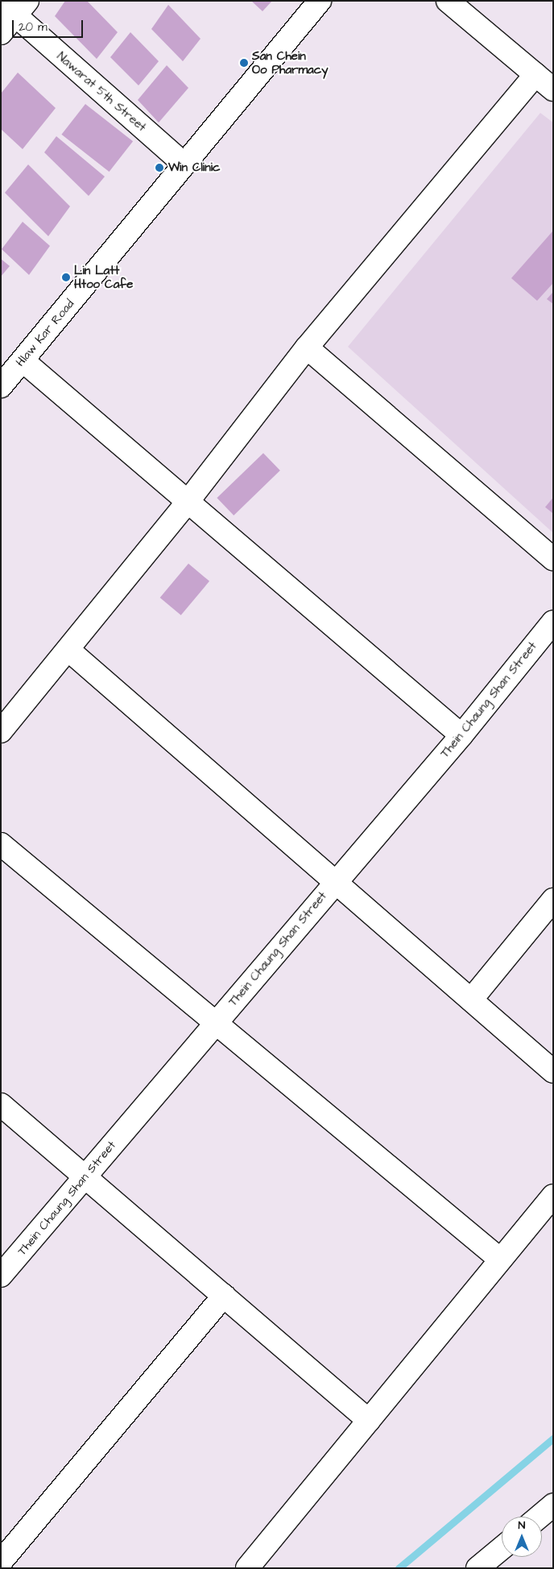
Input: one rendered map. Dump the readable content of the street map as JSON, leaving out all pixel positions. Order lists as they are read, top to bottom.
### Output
{
  "streets": {
    "street": ["Nawarat 5th Street", "Hlaw Kar Road", "Thein Chaung Shan Street"]
  },
  "crossings": [
    ["Nawarat 5th Street", "Hlaw Kar Road"]
  ],
  "places": ["San Chein Oo Pharmacy", "Win Clinic", "Lin Latt Htoo Cafe"],
  "scale_bar": "20 m",
  "north": "top"
}
